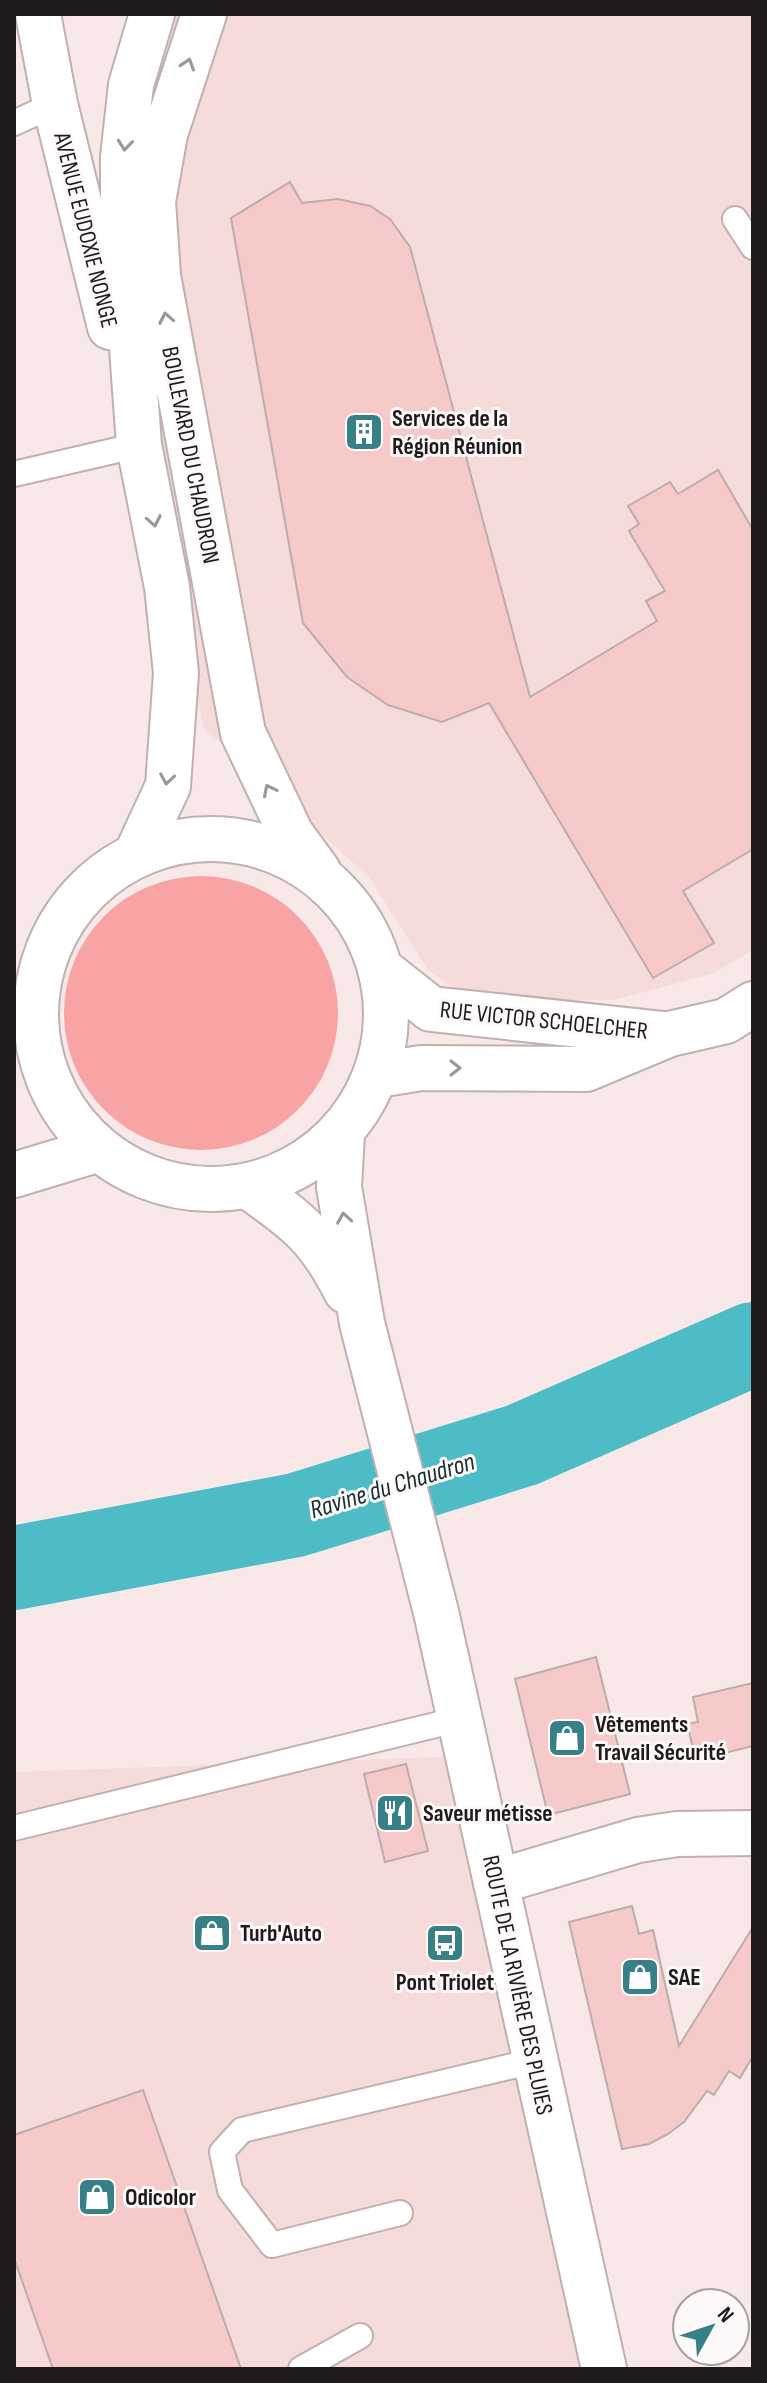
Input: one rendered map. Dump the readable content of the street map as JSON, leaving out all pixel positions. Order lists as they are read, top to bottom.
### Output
{
  "streets": {
    "main road": [
      "AVENUE EUDOXIE NONGE",
      "BOULEVARD DU CHAUDRON",
      "RUE VICTOR SCHOELCHER",
      "ROUTE DE LA RIVIÈRE DES PLUIES"
    ]
  },
  "crossings": [
    ["AVENUE EUDOXIE NONGE", "BOULEVARD DU CHAUDRON"],
    ["BOULEVARD DU CHAUDRON", "RUE VICTOR SCHOELCHER"]
  ],
  "water": ["Ravine du Chaudron"],
  "places": {
    "building": ["Services de la Région Réunion"],
    "shop": [
      "Vêtements Travail Sécurité",
      "Turb'Auto",
      "SAE",
      "Odicolor"
    ],
    "restaurant": ["Saveur métisse"],
    "bus stop": ["Pont Triolet"]
  },
  "north": "top right"
}
